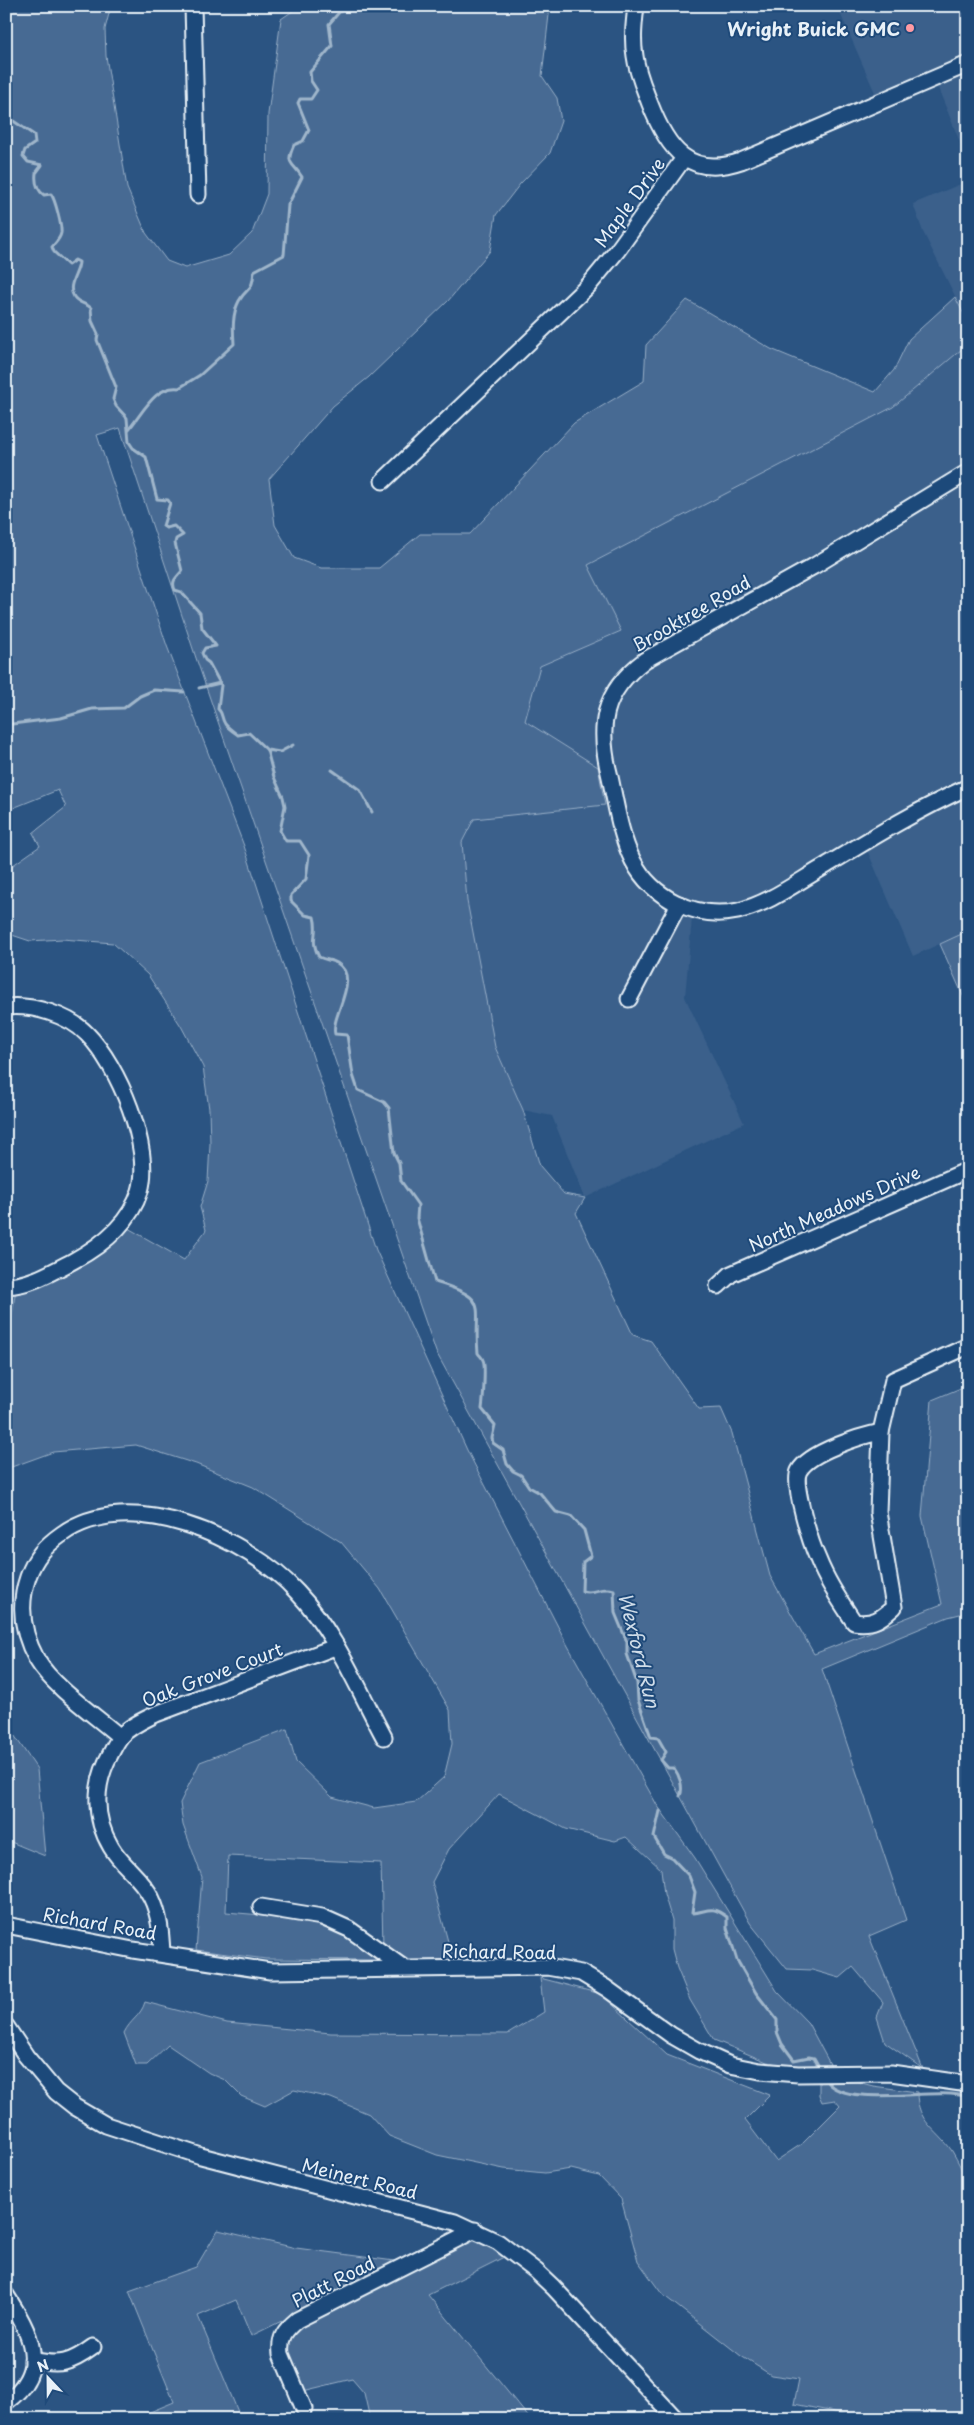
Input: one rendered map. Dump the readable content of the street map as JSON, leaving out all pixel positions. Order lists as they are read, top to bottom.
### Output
{
  "streets": {
    "street": [
      "Maple Drive",
      "Brooktree Road",
      "North Meadows Drive",
      "Oak Grove Court",
      "Richard Road",
      "Meinert Road",
      "Platt Road"
    ]
  },
  "crossings": [
    ["Meinert Road", "Platt Road"]
  ],
  "water": ["Wexford Run"],
  "places": ["Wright Buick GMC"],
  "north": "top"
}
